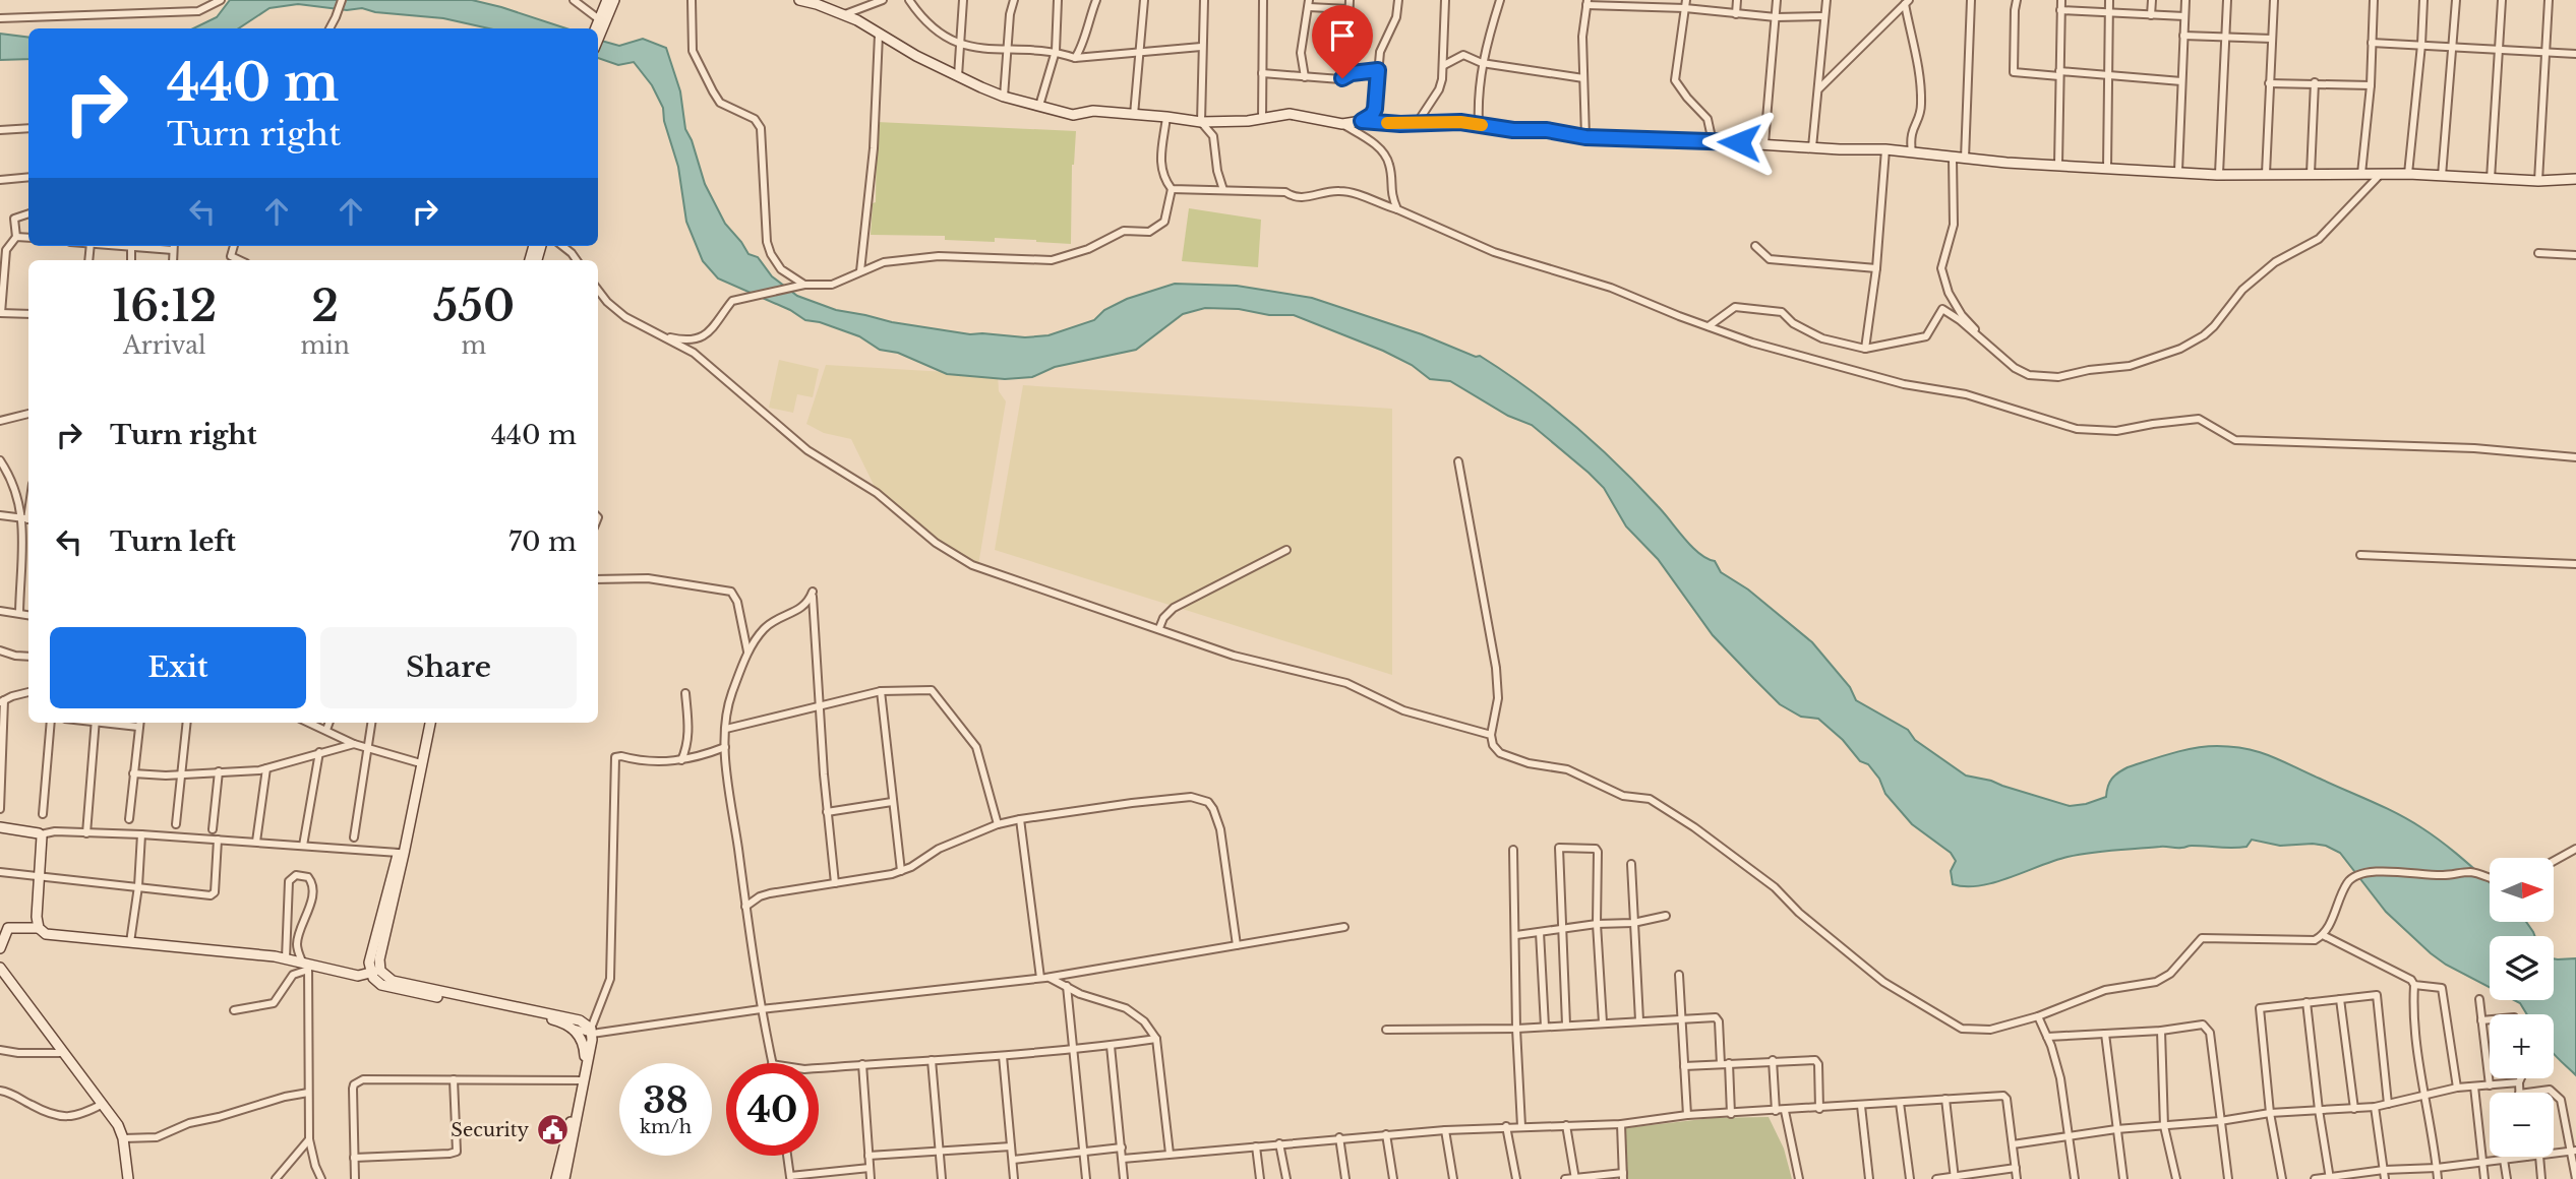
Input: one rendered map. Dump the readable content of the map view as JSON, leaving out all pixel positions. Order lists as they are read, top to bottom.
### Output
{
  "places": {
    "public building": ["Security"]
  },
  "north": "right",
  "page": {
    "turn": ["440 m", "Turn right"],
    "eta": [
      "16:12",
      "Arrival",
      "2",
      "min",
      "550",
      "m"
    ],
    "list": [
      {
        "name": "Turn right",
        "value": "440 m"
      },
      {
        "name": "Turn left",
        "value": "70 m"
      }
    ],
    "buttons": ["Exit", "Share"],
    "map_buttons": ["+", "−"],
    "speed": "38 km/h",
    "limit": "40"
  }
}
